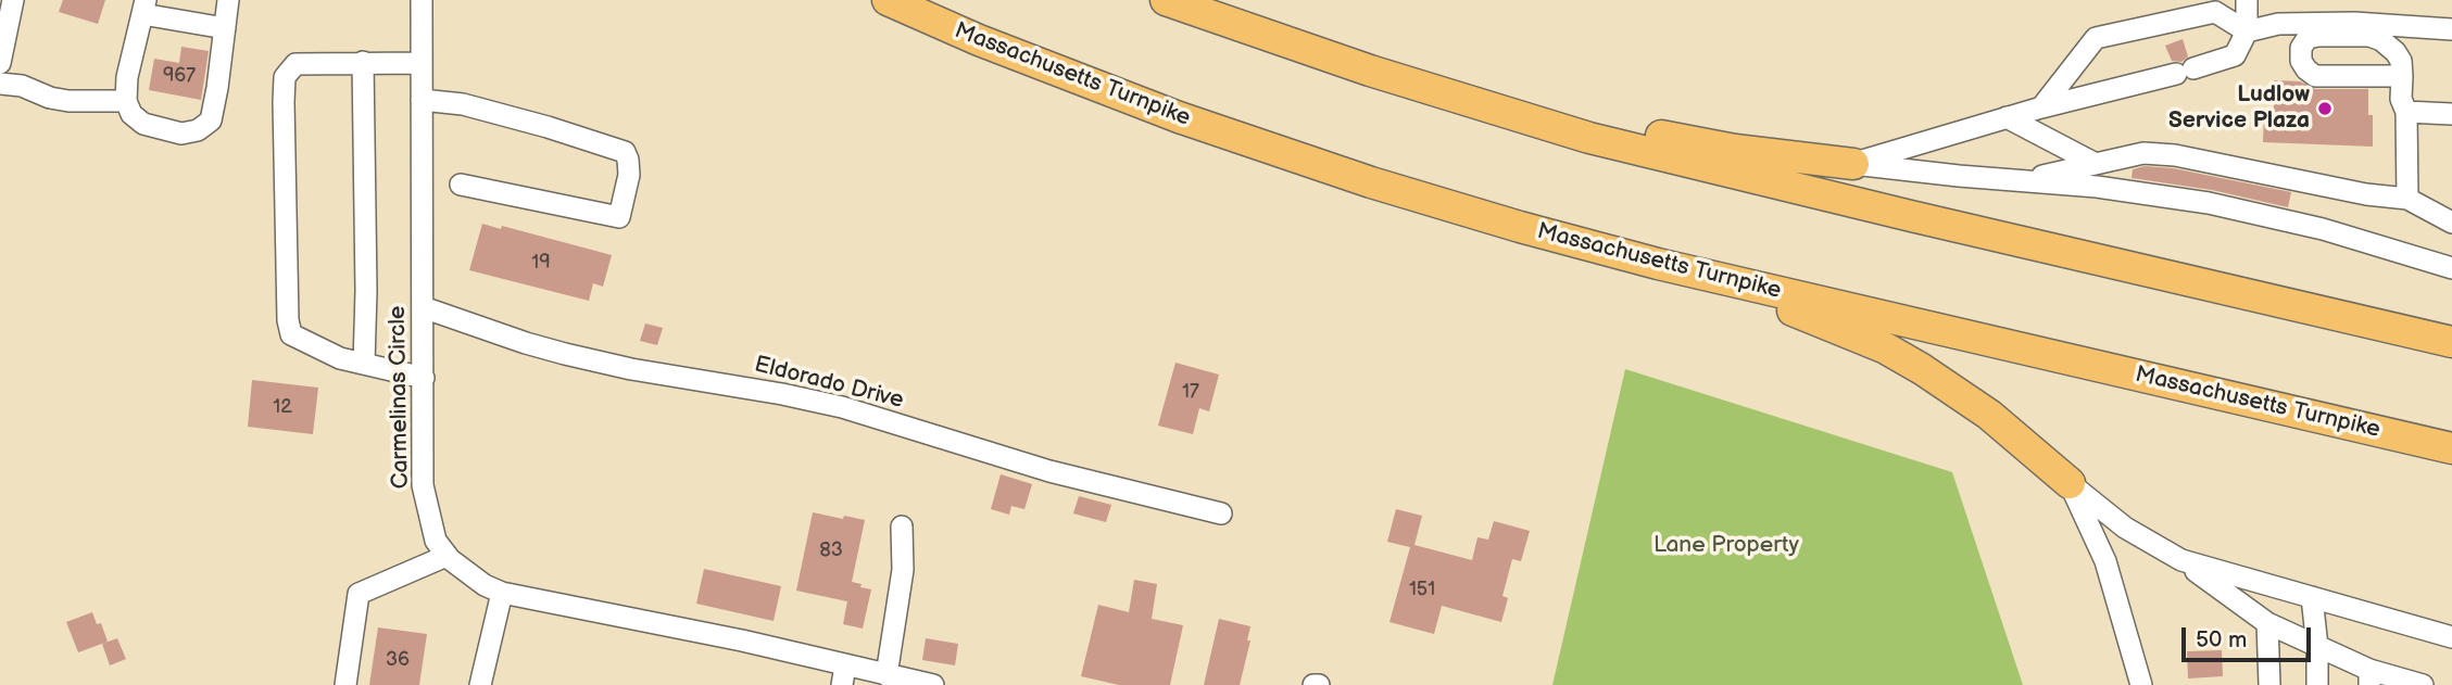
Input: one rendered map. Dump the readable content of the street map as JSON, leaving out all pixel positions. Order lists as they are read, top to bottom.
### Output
{
  "streets": {
    "highway": ["Massachusetts Turnpike"],
    "street": ["Eldorado Drive", "Carmelinas Circle"]
  },
  "crossings": [
    ["Eldorado Drive", "Carmelinas Circle"]
  ],
  "parks": ["Lane Property"],
  "places": ["Ludlow Service Plaza"],
  "house_numbers": [
    "967",
    "19",
    "17",
    "12",
    "83",
    "151",
    "36"
  ],
  "scale_bar": "50 m"
}
